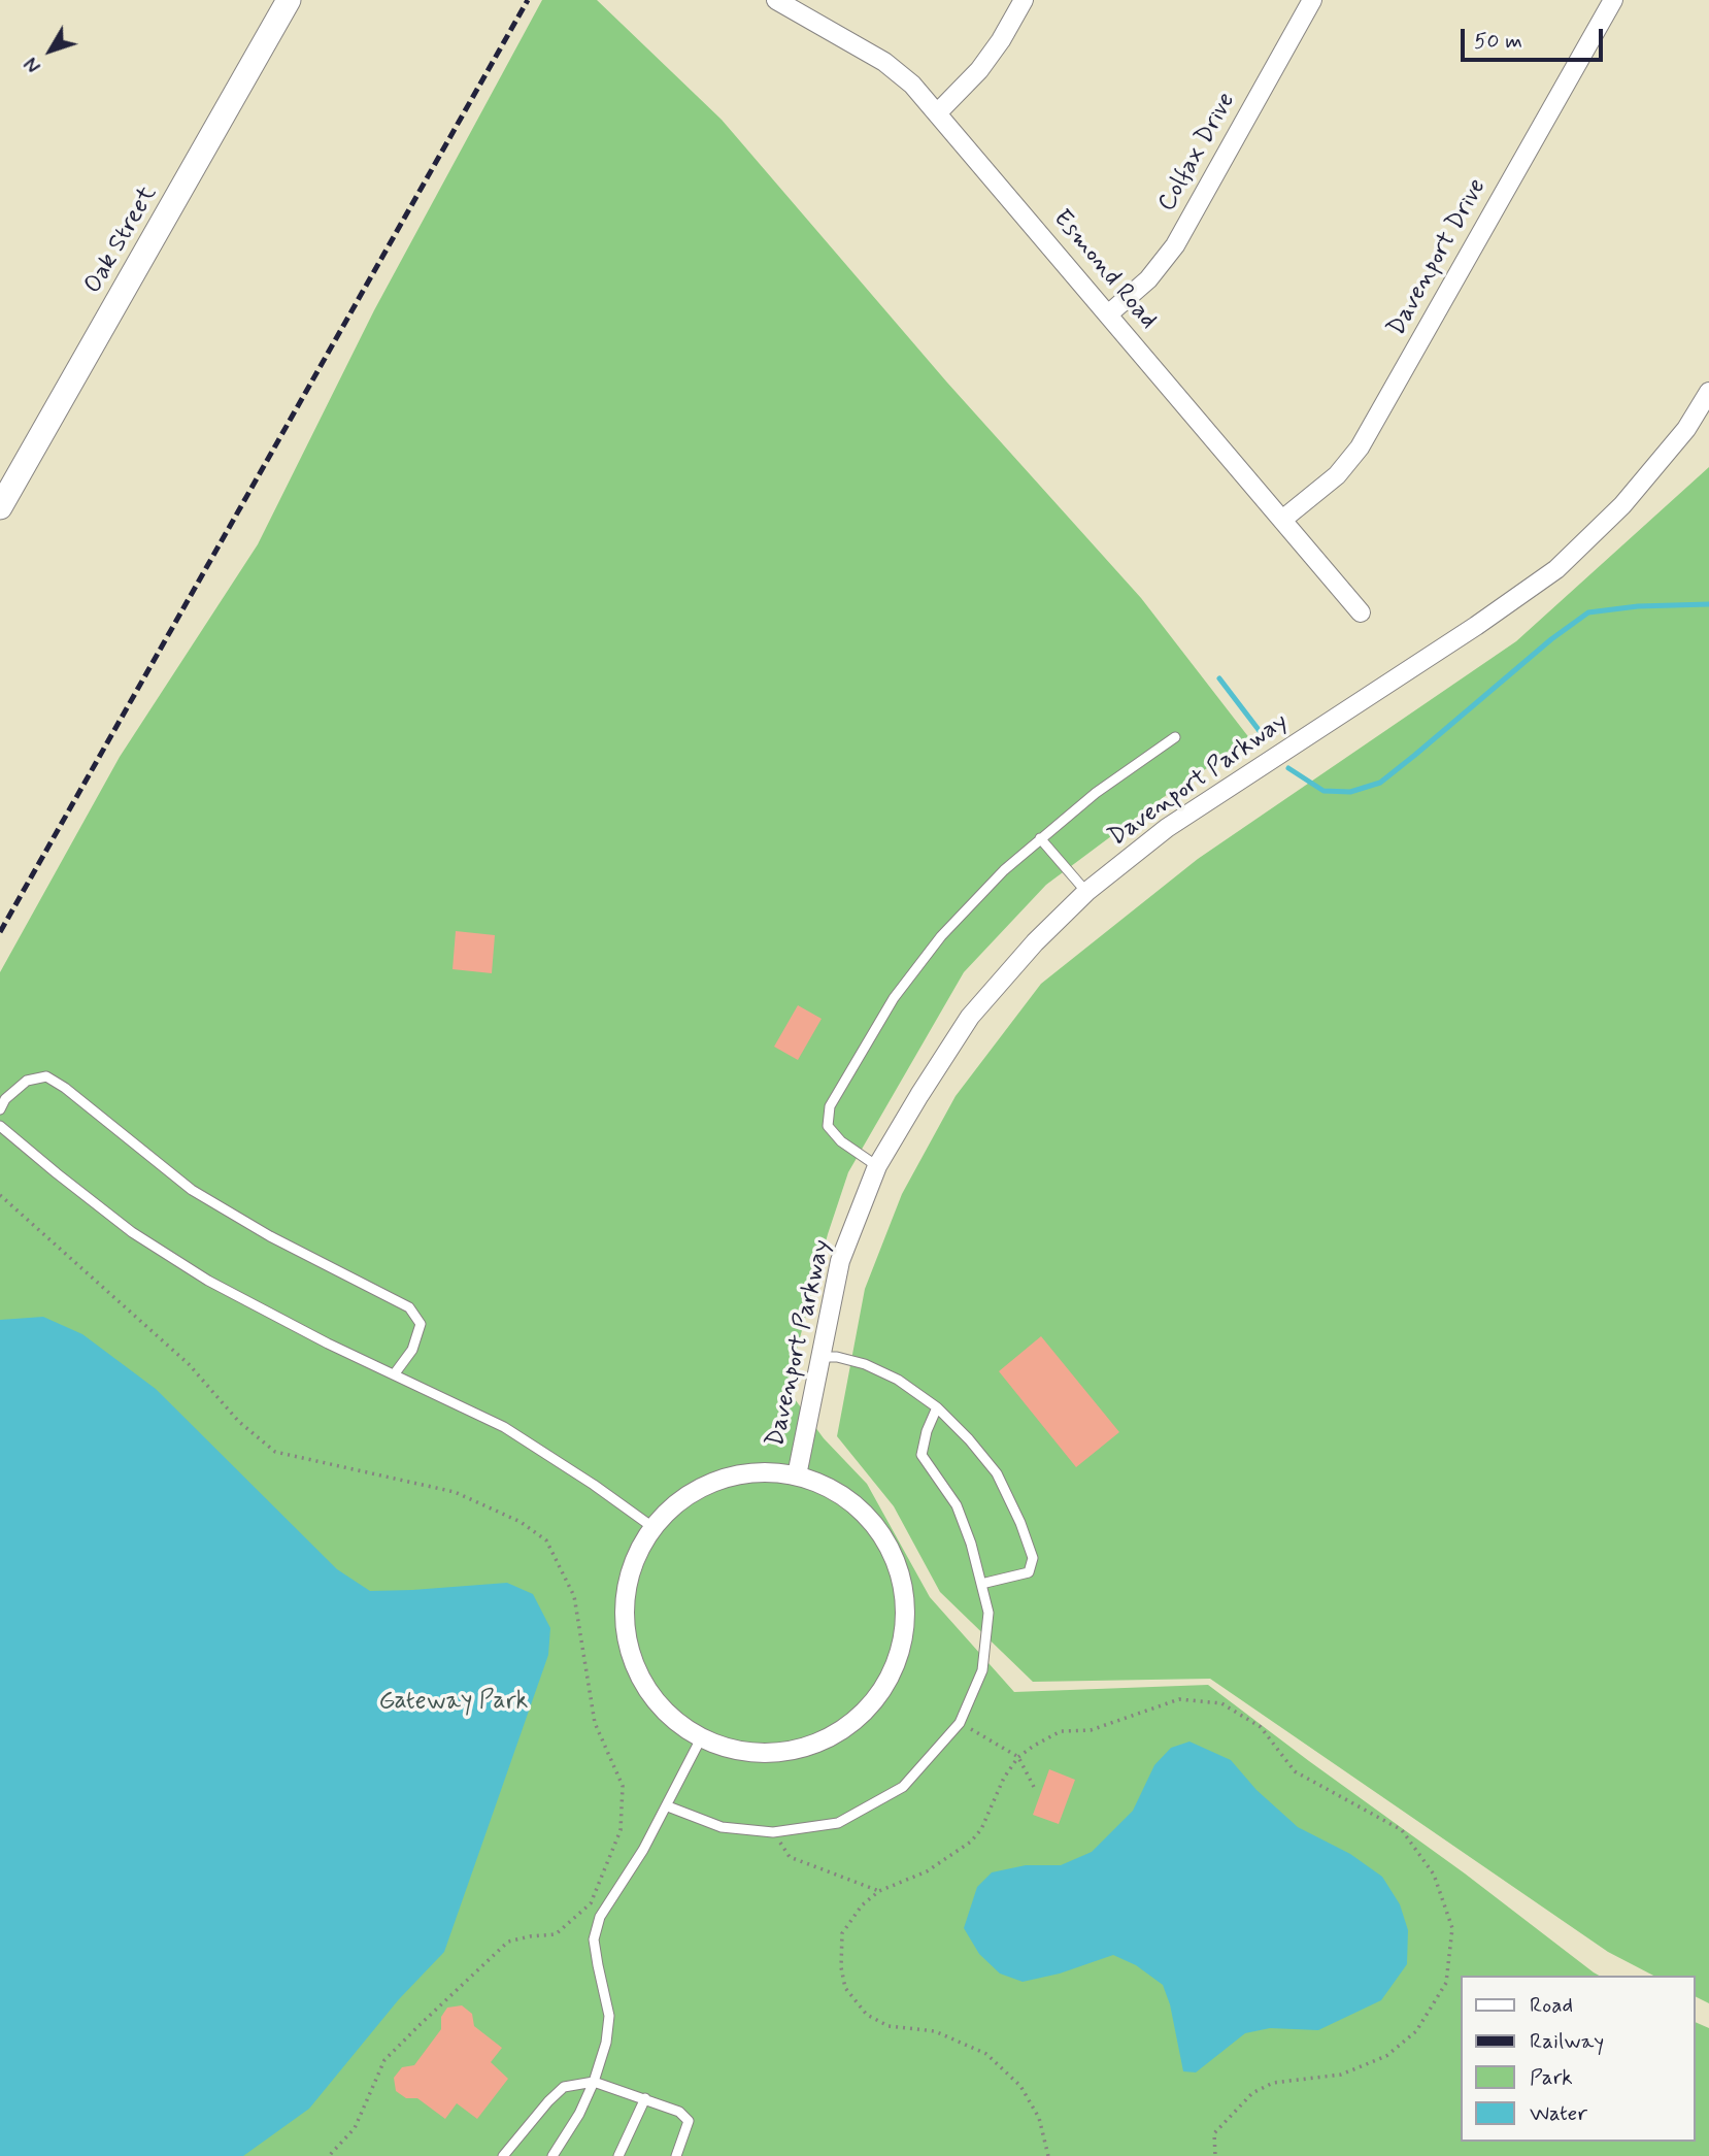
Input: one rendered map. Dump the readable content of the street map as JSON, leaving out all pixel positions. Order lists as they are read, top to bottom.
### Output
{
  "streets": {
    "street": [
      "Colfax Drive",
      "Oak Street",
      "Davenport Drive",
      "Esmond Road",
      "Davenport Parkway"
    ]
  },
  "crossings": [
    ["Colfax Drive", "Esmond Road"],
    ["Davenport Drive", "Esmond Road"]
  ],
  "parks": ["Gateway Park"],
  "legend": [
    "Road",
    "Railway",
    "Park",
    "Water"
  ],
  "scale_bar": "50 m",
  "north": "bottom left"
}
